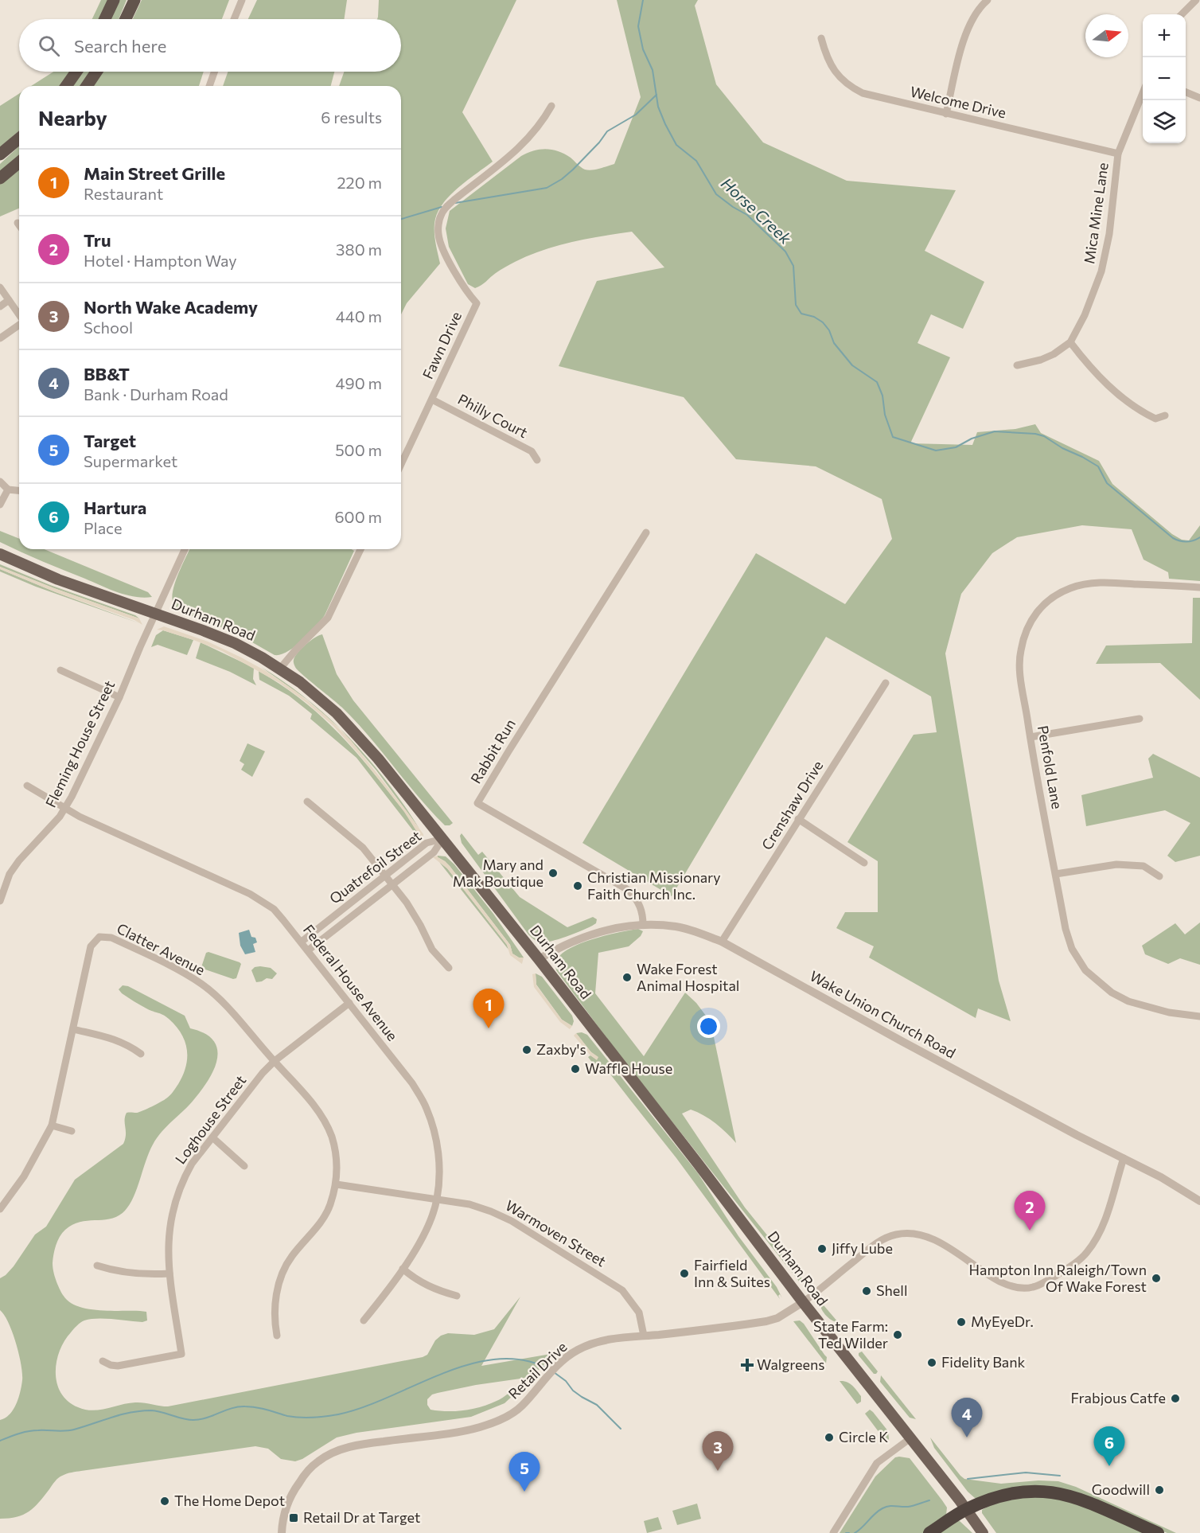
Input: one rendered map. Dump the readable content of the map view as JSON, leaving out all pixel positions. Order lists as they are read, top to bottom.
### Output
{
  "streets": {
    "main road": ["Durham Road"],
    "street": [
      "Welcome Drive",
      "Mica Mine Lane",
      "Fawn Drive",
      "Philly Court",
      "Fleming House Street",
      "Rabbit Run",
      "Penfold Lane",
      "Crenshaw Drive",
      "Quatrefoil Street",
      "Clatter Avenue",
      "Federal House Avenue",
      "Wake Union Church Road",
      "Loghouse Street",
      "Warmoven Street",
      "Retail Drive"
    ]
  },
  "crossings": [
    ["Welcome Drive", "Mica Mine Lane"],
    ["Fawn Drive", "Philly Court"],
    ["Durham Road", "Fleming House Street"],
    ["Durham Road", "Quatrefoil Street"],
    ["Durham Road", "Wake Union Church Road"],
    ["Durham Road", "Retail Drive"],
    ["Fleming House Street", "Federal House Avenue"],
    ["Rabbit Run", "Wake Union Church Road"],
    ["Crenshaw Drive", "Wake Union Church Road"],
    ["Quatrefoil Street", "Federal House Avenue"],
    ["Clatter Avenue", "Loghouse Street"],
    ["Clatter Avenue", "Warmoven Street"],
    ["Federal House Avenue", "Loghouse Street"],
    ["Federal House Avenue", "Warmoven Street"],
    ["Warmoven Street", "Retail Drive"]
  ],
  "water": ["Horse Creek"],
  "places": {
    "other": [
      "Mary and Mak Boutique",
      "Christian Missionary Faith Church Inc.",
      "Wake Forest Animal Hospital",
      "Zaxby's",
      "Waffle House",
      "Jiffy Lube",
      "Fairfield Inn & Suites",
      "Hampton Inn Raleigh/Town Of Wake Forest",
      "Shell",
      "MyEyeDr.",
      "State Farm: Ted Wilder",
      "Fidelity Bank",
      "Frabjous Catfe",
      "Circle K",
      "Goodwill",
      "The Home Depot"
    ],
    "health": ["Walgreens"],
    "transit": ["Retail Dr at Target"]
  },
  "north": "right",
  "page": {
    "map_buttons": ["+", "−"],
    "search": "Search here",
    "heading": ["Nearby", "6 results"],
    "list": [
      {
        "mark": "1",
        "name": "Main Street Grille",
        "note": "Restaurant",
        "value": "220 m"
      },
      {
        "mark": "2",
        "name": "Tru",
        "note": "Hotel · Hampton Way",
        "value": "380 m"
      },
      {
        "mark": "3",
        "name": "North Wake Academy",
        "note": "School",
        "value": "440 m"
      },
      {
        "mark": "4",
        "name": "BB&T",
        "note": "Bank · Durham Road",
        "value": "490 m"
      },
      {
        "mark": "5",
        "name": "Target",
        "note": "Supermarket",
        "value": "500 m"
      },
      {
        "mark": "6",
        "name": "Hartura",
        "note": "Place",
        "value": "600 m"
      }
    ],
    "pins": [
      "1",
      "2",
      "4",
      "6",
      "3",
      "5"
    ]
  }
}
